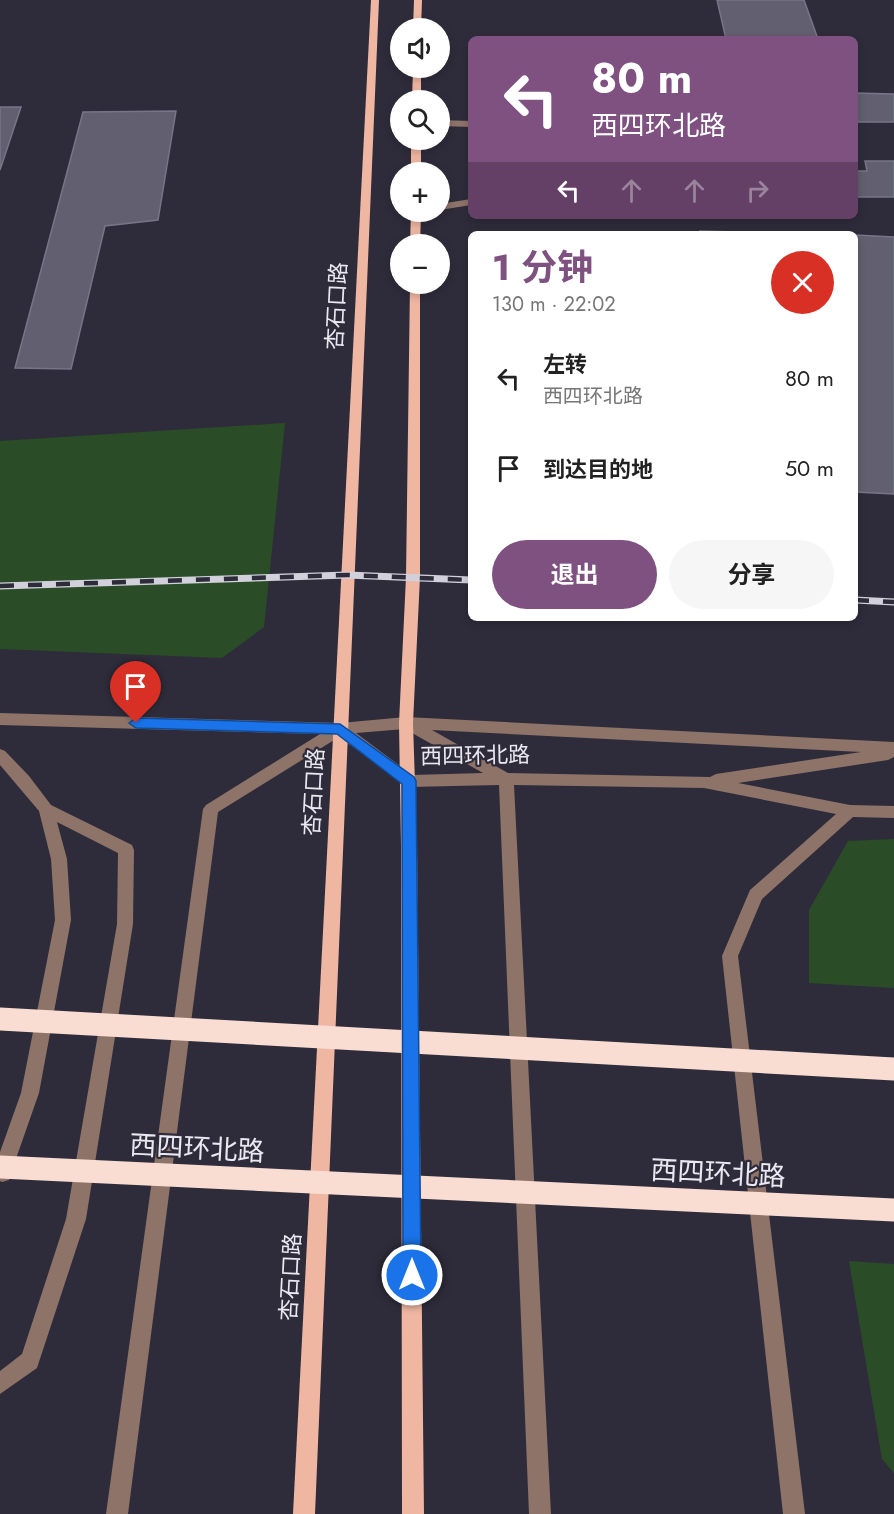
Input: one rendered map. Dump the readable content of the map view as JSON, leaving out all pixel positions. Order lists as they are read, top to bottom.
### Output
{
  "streets": {
    "highway": ["西四环北路"],
    "main road": ["杏石口路"]
  },
  "crossings": [
    ["杏石口路", "西四环北路"]
  ],
  "page": {
    "map_buttons": ["+", "−"],
    "turn": ["80 m", "西四环北路"],
    "heading": ["1 分钟", "130 m · 22:02"],
    "list": [
      {
        "name": "左转",
        "note": "西四环北路",
        "value": "80 m"
      },
      {
        "name": "到达目的地",
        "value": "50 m"
      }
    ],
    "buttons": ["退出", "分享"]
  }
}
